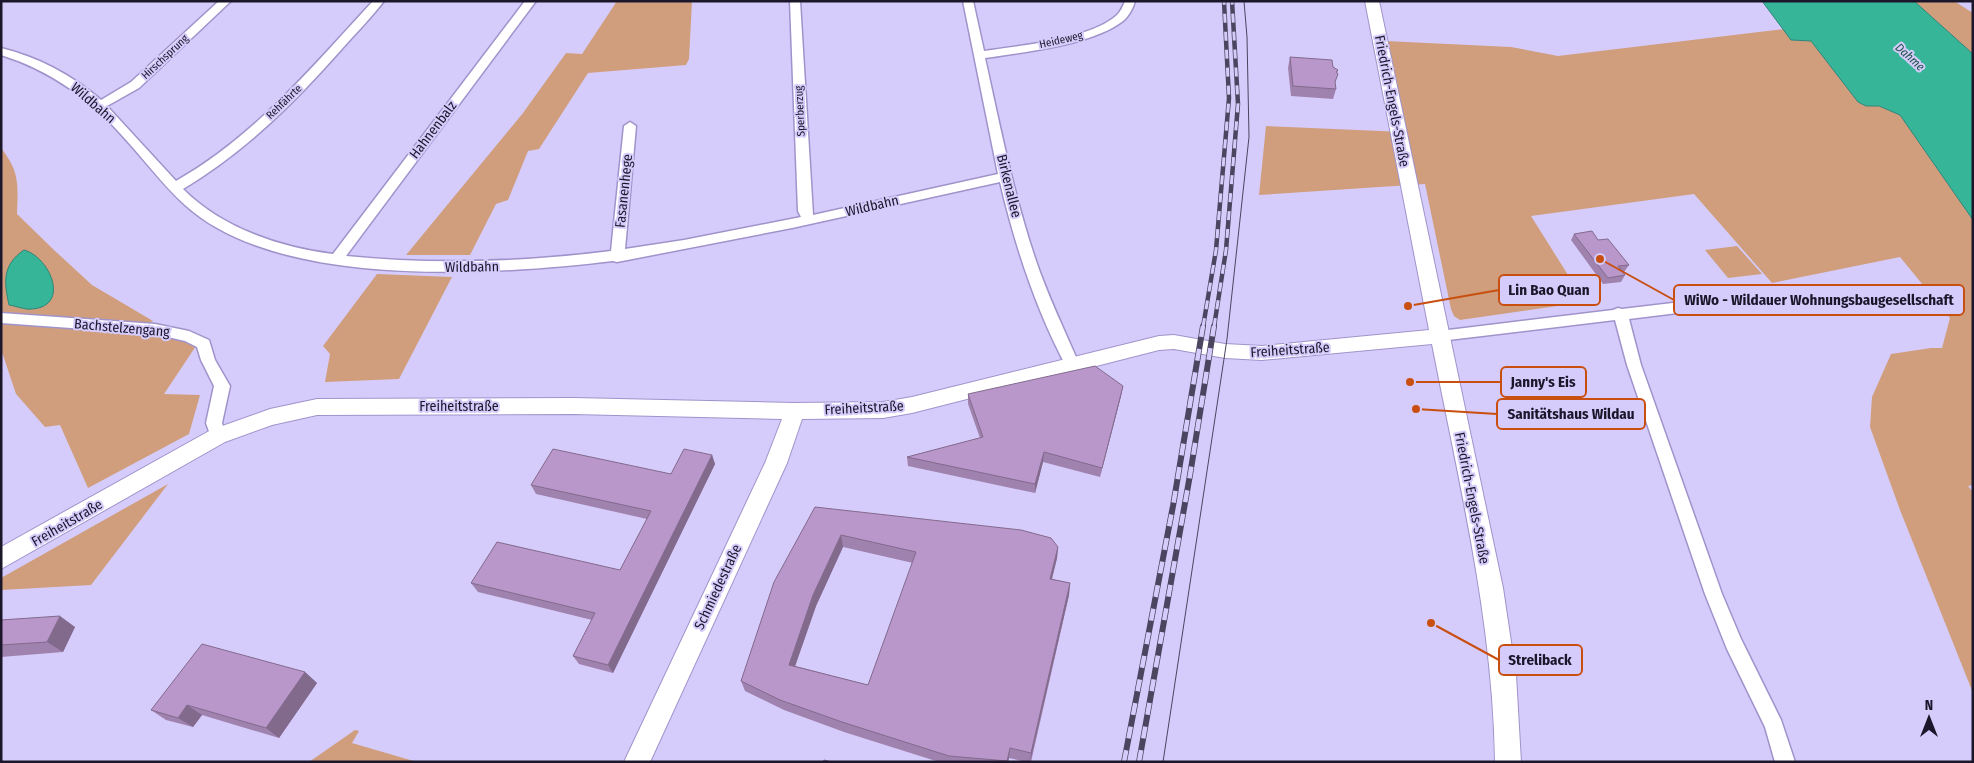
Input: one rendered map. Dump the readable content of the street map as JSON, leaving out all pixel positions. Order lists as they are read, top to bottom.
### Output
{
  "streets": {
    "street": [
      "Heideweg",
      "Hirschsprung",
      "Friedrich-Engels-Straße",
      "Rehfährte",
      "Wildbahn",
      "Sperberzug",
      "Hahnenbalz",
      "Birkenallee",
      "Fasanenhege",
      "Bachstelzengang",
      "Freiheitstraße",
      "Schmiedestraße"
    ]
  },
  "crossings": [
    ["Heideweg", "Birkenallee"],
    ["Hirschsprung", "Wildbahn"],
    ["Friedrich-Engels-Straße", "Freiheitstraße"],
    ["Rehfährte", "Wildbahn"],
    ["Wildbahn", "Sperberzug"],
    ["Wildbahn", "Hahnenbalz"],
    ["Wildbahn", "Birkenallee"],
    ["Wildbahn", "Fasanenhege"],
    ["Birkenallee", "Freiheitstraße"],
    ["Bachstelzengang", "Freiheitstraße"],
    ["Freiheitstraße", "Schmiedestraße"]
  ],
  "water": ["Dahme"],
  "places": [
    "WiWo - Wildauer Wohnungsbaugesellschaft",
    "Lin Bao Quan",
    "Janny's Eis",
    "Sanitätshaus Wildau",
    "Streliback"
  ],
  "north": "top"
}
